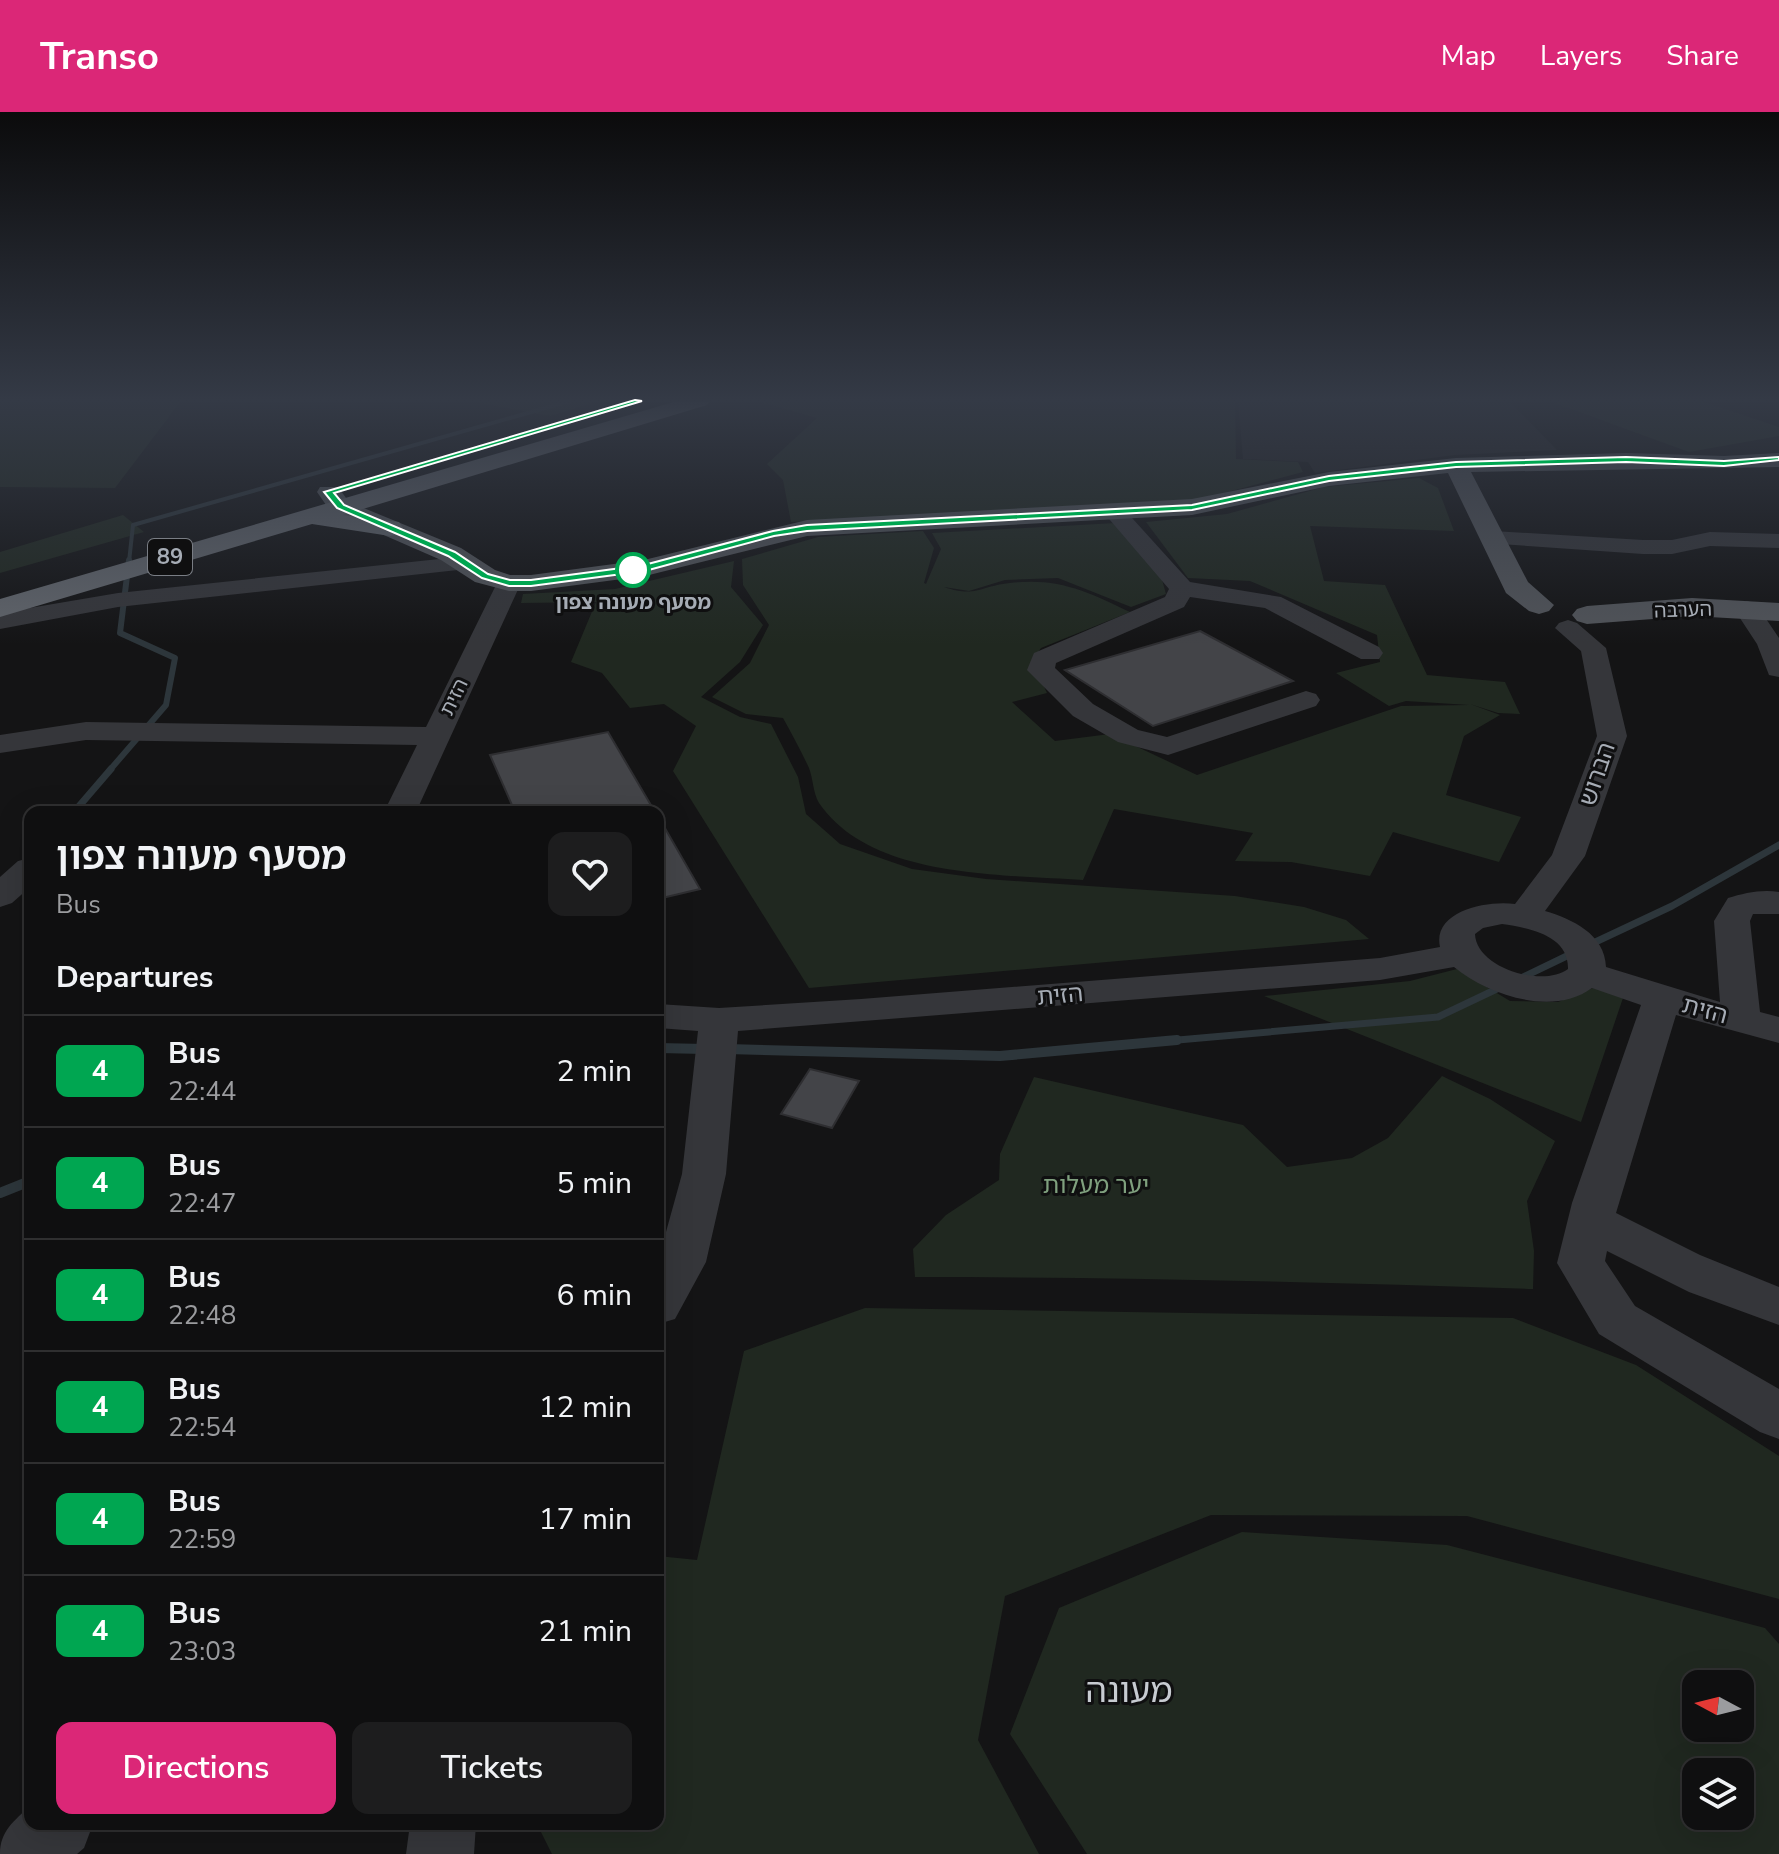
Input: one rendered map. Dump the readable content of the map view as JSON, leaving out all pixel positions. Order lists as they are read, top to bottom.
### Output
{
  "streets": {
    "highway": ["89"],
    "main road": ["הערבה"],
    "street": ["הזית", "הברוש"]
  },
  "crossings": [
    ["הערבה", "הברוש"]
  ],
  "districts": ["מעונה"],
  "parks": ["יער מעלות"],
  "places": ["מסעף מעונה צפון"],
  "lines": ["bus line 4"],
  "north": "left",
  "page": {
    "header": "Transo",
    "nav": ["Map", "Layers", "Share"],
    "heading": [
      ["מסעף מעונה צפון", "Bus"],
      "Departures"
    ],
    "list": [
      {
        "mark": "4",
        "name": "Bus",
        "note": "22:44",
        "value": "2 min"
      },
      {
        "mark": "4",
        "name": "Bus",
        "note": "22:47",
        "value": "5 min"
      },
      {
        "mark": "4",
        "name": "Bus",
        "note": "22:48",
        "value": "6 min"
      },
      {
        "mark": "4",
        "name": "Bus",
        "note": "22:54",
        "value": "12 min"
      },
      {
        "mark": "4",
        "name": "Bus",
        "note": "22:59",
        "value": "17 min"
      },
      {
        "mark": "4",
        "name": "Bus",
        "note": "23:03",
        "value": "21 min"
      }
    ],
    "buttons": ["Directions", "Tickets"]
  }
}
